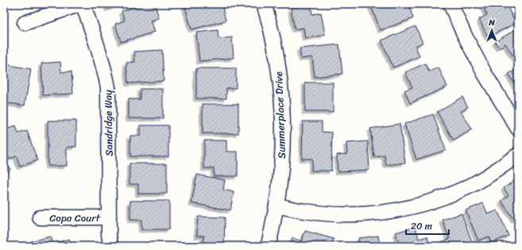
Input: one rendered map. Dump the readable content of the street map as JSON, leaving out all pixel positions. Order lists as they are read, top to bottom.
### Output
{
  "streets": {
    "street": ["Summerplace Drive", "Sandridge Way", "Copa Court"]
  },
  "crossings": [
    ["Sandridge Way", "Copa Court"]
  ],
  "scale_bar": "20 m",
  "north": "top"
}
